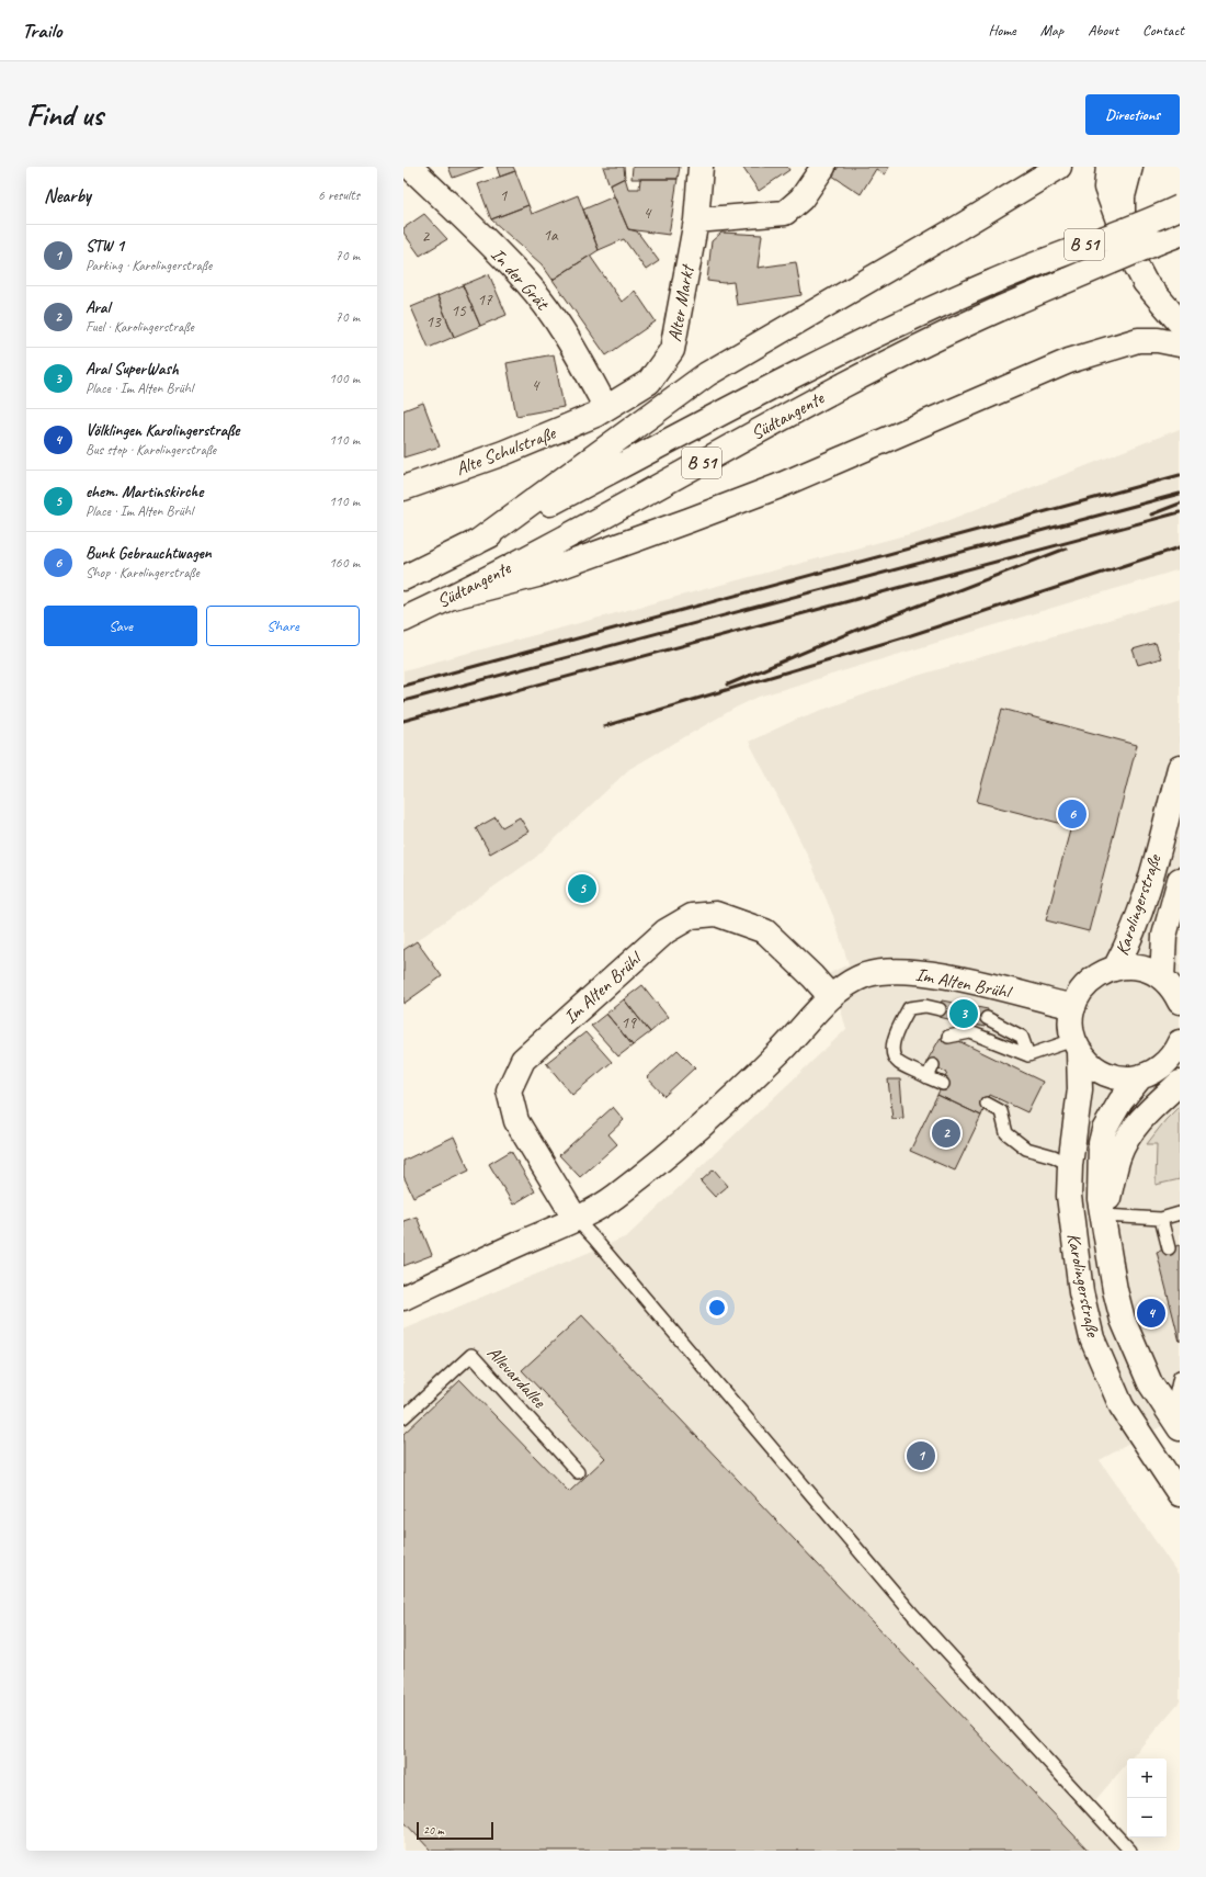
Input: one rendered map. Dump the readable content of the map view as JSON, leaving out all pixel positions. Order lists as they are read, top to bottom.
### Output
{
  "streets": {
    "main road": [
      "B 51",
      "In der Grät",
      "Alter Markt",
      "Südtangente",
      "Alte Schulstraße",
      "Karolingerstraße",
      "Im Alten Brühl"
    ],
    "lane": ["Allevardallee"]
  },
  "crossings": [
    ["In der Grät", "Alter Markt"],
    ["In der Grät", "Alte Schulstraße"],
    ["Alter Markt", "Alte Schulstraße"],
    ["Karolingerstraße", "Im Alten Brühl"]
  ],
  "house_numbers": [
    "1",
    "4",
    "1a",
    "2",
    "17",
    "15",
    "13",
    "4",
    "19"
  ],
  "scale_bar": "20 m",
  "page": {
    "header": "Trailo",
    "nav": [
      "Home",
      "Map",
      "About",
      "Contact"
    ],
    "buttons": [
      "Directions",
      ["Save", "Share"]
    ],
    "title": "Find us",
    "heading": ["Nearby", "6 results"],
    "list": [
      {
        "mark": "1",
        "name": "STW 1",
        "note": "Parking · Karolingerstraße",
        "value": "70 m"
      },
      {
        "mark": "2",
        "name": "Aral",
        "note": "Fuel · Karolingerstraße",
        "value": "70 m"
      },
      {
        "mark": "3",
        "name": "Aral SuperWash",
        "note": "Place · Im Alten Brühl",
        "value": "100 m"
      },
      {
        "mark": "4",
        "name": "Völklingen Karolingerstraße",
        "note": "Bus stop · Karolingerstraße",
        "value": "110 m"
      },
      {
        "mark": "5",
        "name": "ehem. Martinskirche",
        "note": "Place · Im Alten Brühl",
        "value": "110 m"
      },
      {
        "mark": "6",
        "name": "Bunk Gebrauchtwagen",
        "note": "Shop · Karolingerstraße",
        "value": "160 m"
      }
    ],
    "pins": [
      "6",
      "5",
      "3",
      "2",
      "4",
      "1"
    ],
    "map_buttons": ["+", "−"],
    "scale": "20 m"
  }
}
